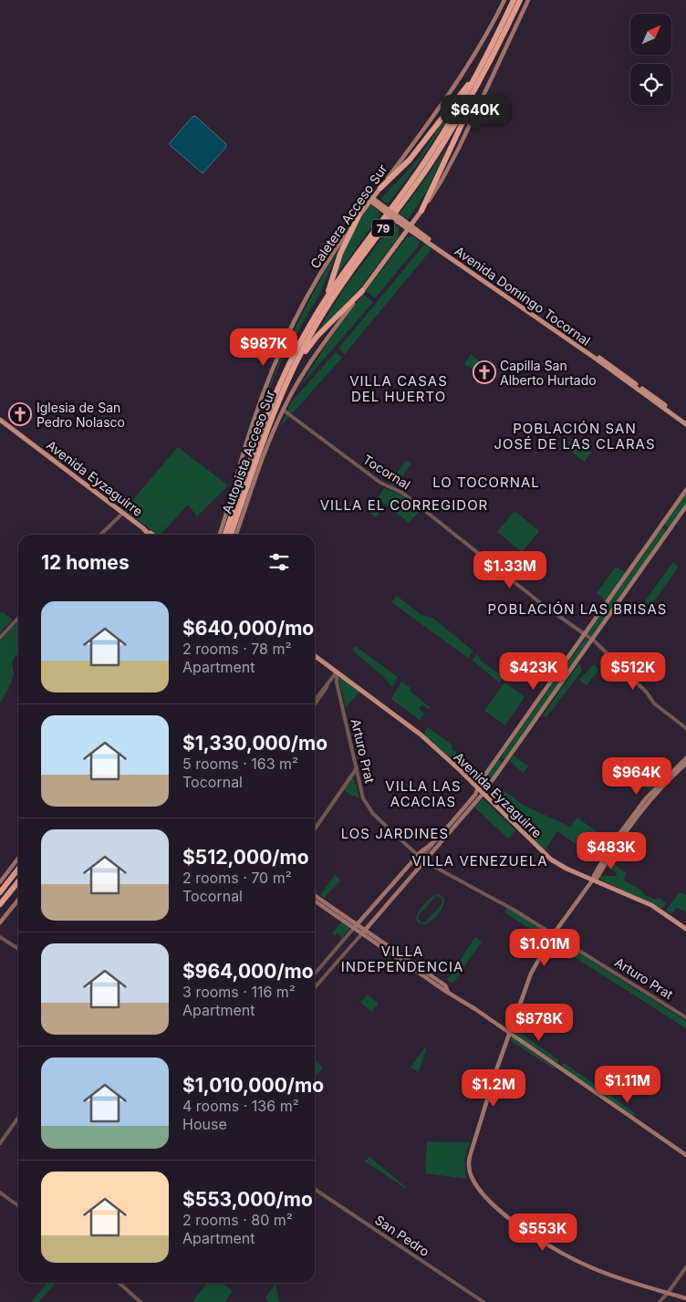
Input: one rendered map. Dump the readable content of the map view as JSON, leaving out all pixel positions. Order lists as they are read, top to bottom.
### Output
{
  "streets": {
    "highway": ["79", "Autopista Acceso Sur"],
    "main road": ["Caletera Acceso Sur", "Avenida Domingo Tocornal", "Avenida Eyzaguirre"],
    "street": ["Tocornal", "Arturo Prat", "San Pedro"]
  },
  "crossings": [
    ["Caletera Acceso Sur", "Avenida Domingo Tocornal"],
    ["Avenida Eyzaguirre", "Arturo Prat"]
  ],
  "districts": [
    "VILLA CASAS DEL HUERTO",
    "POBLACIÓN SAN JOSÉ DE LAS CLARAS",
    "LO TOCORNAL",
    "VILLA EL CORREGIDOR",
    "POBLACIÓN LAS BRISAS",
    "VILLA LAS ACACIAS",
    "LOS JARDINES",
    "VILLA VENEZUELA",
    "VILLA INDEPENDENCIA"
  ],
  "places": {
    "church": ["Capilla San Alberto Hurtado", "Iglesia de San Pedro Nolasco"]
  },
  "north": "top right",
  "page": {
    "price": [
      "$640K",
      "$987K",
      "$1.33M",
      "$423K",
      "$512K",
      "$964K",
      "$483K",
      "$1.01M",
      "$878K",
      "$1.11M",
      "$1.2M",
      "$553K"
    ],
    "heading": "12 homes",
    "list": [
      {
        "name": "$640,000/mo",
        "note": "2 rooms · 78 m² · Apartment"
      },
      {
        "name": "$1,330,000/mo",
        "note": "5 rooms · 163 m² · Tocornal"
      },
      {
        "name": "$512,000/mo",
        "note": "2 rooms · 70 m² · Tocornal"
      },
      {
        "name": "$964,000/mo",
        "note": "3 rooms · 116 m² · Apartment"
      },
      {
        "name": "$1,010,000/mo",
        "note": "4 rooms · 136 m² · House"
      },
      {
        "name": "$553,000/mo",
        "note": "2 rooms · 80 m² · Apartment"
      }
    ]
  }
}
